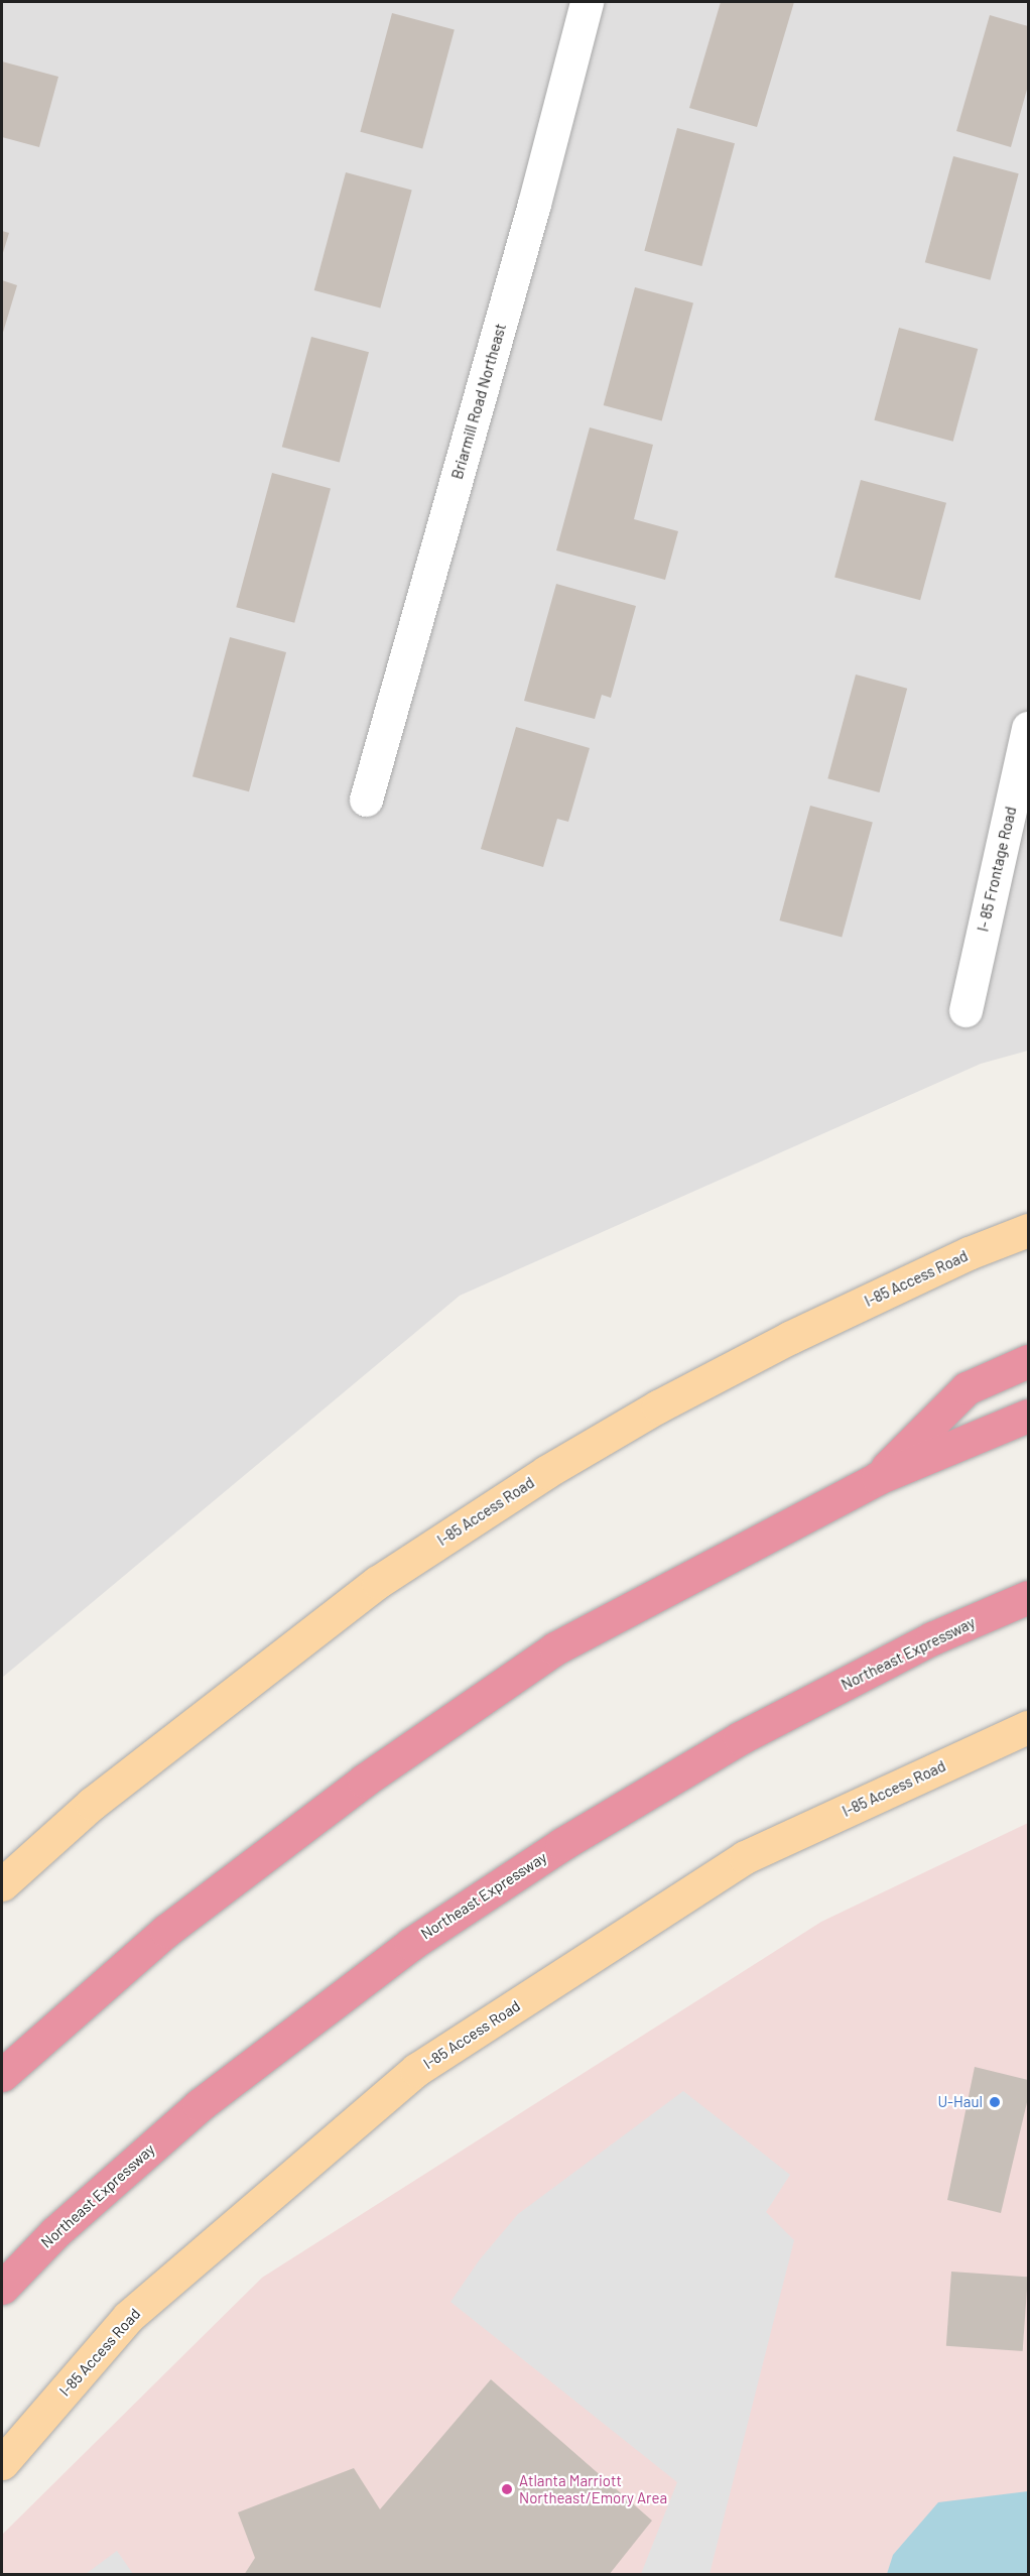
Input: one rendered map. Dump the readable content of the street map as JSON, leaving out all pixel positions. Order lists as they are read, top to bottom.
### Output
{
  "streets": {
    "highway": ["Northeast Expressway"],
    "main road": ["I-85 Access Road"],
    "street": ["Briarmill Road Northeast", "I- 85 Frontage Road"]
  },
  "places": ["U-Haul", "Atlanta Marriott Northeast/Emory Area"]
}
